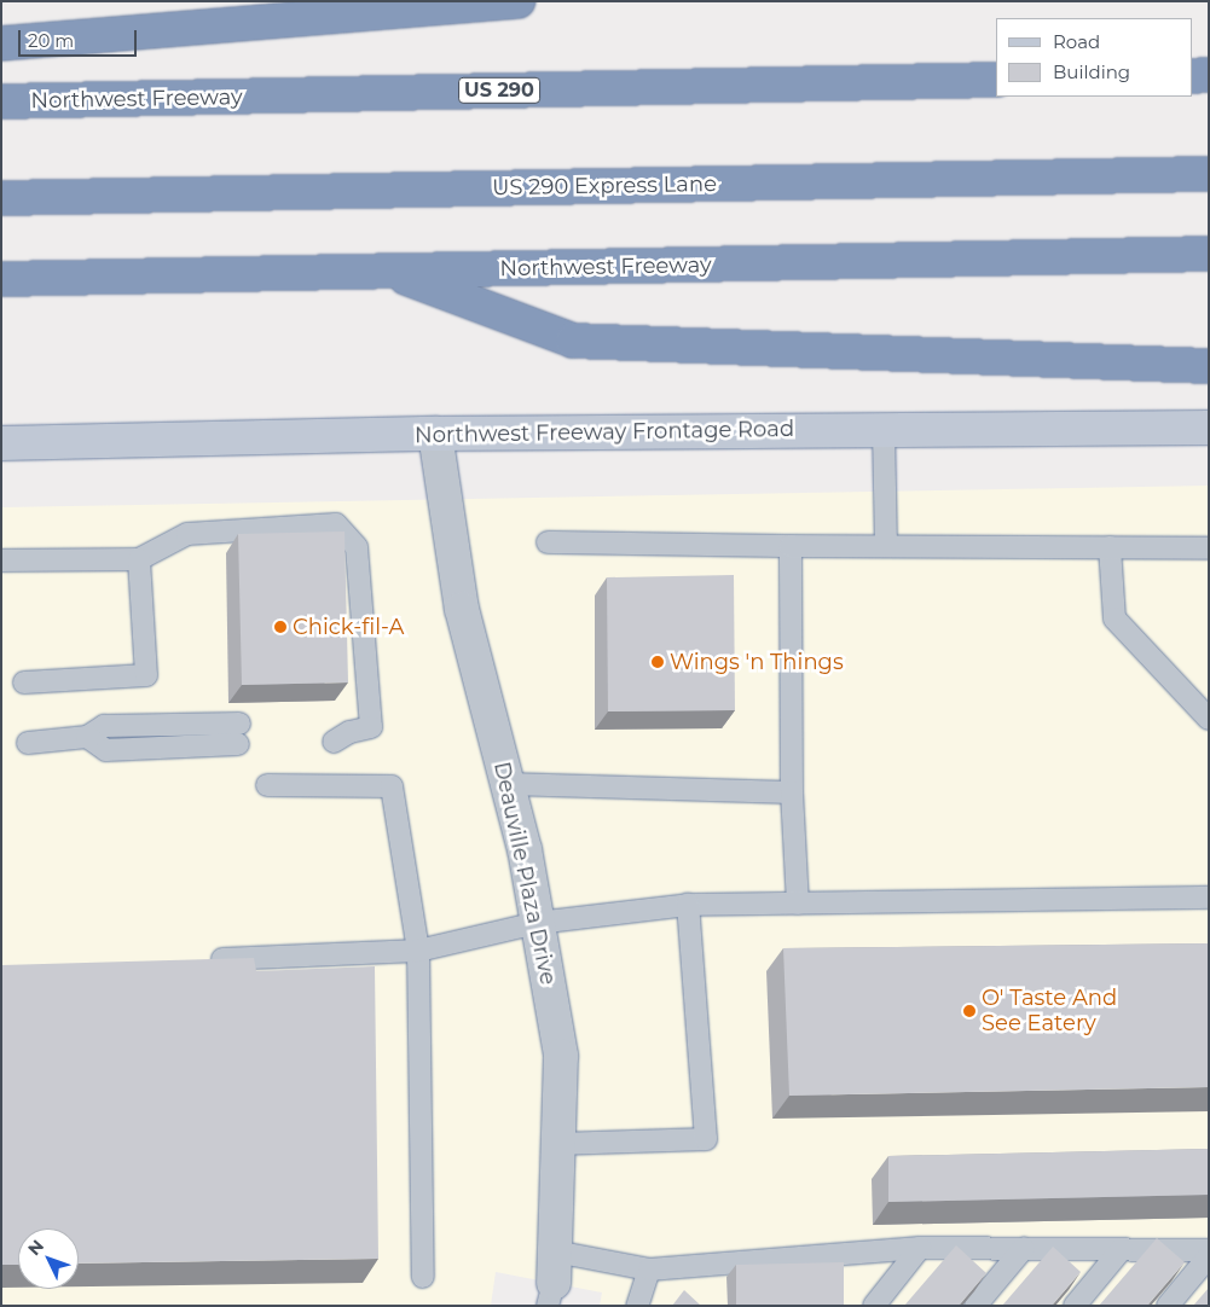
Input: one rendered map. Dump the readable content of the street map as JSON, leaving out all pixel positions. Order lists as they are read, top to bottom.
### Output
{
  "streets": {
    "highway": ["US 290", "Northwest Freeway", "US 290 Express Lane"],
    "main road": ["Northwest Freeway Frontage Road"],
    "street": ["Deauville Plaza Drive"]
  },
  "crossings": [
    ["Northwest Freeway Frontage Road", "Deauville Plaza Drive"]
  ],
  "places": ["Chick-fil-A", "Wings 'n Things", "O' Taste And See Eatery"],
  "legend": ["Road", "Building"],
  "scale_bar": "20 m",
  "north": "top left"
}
